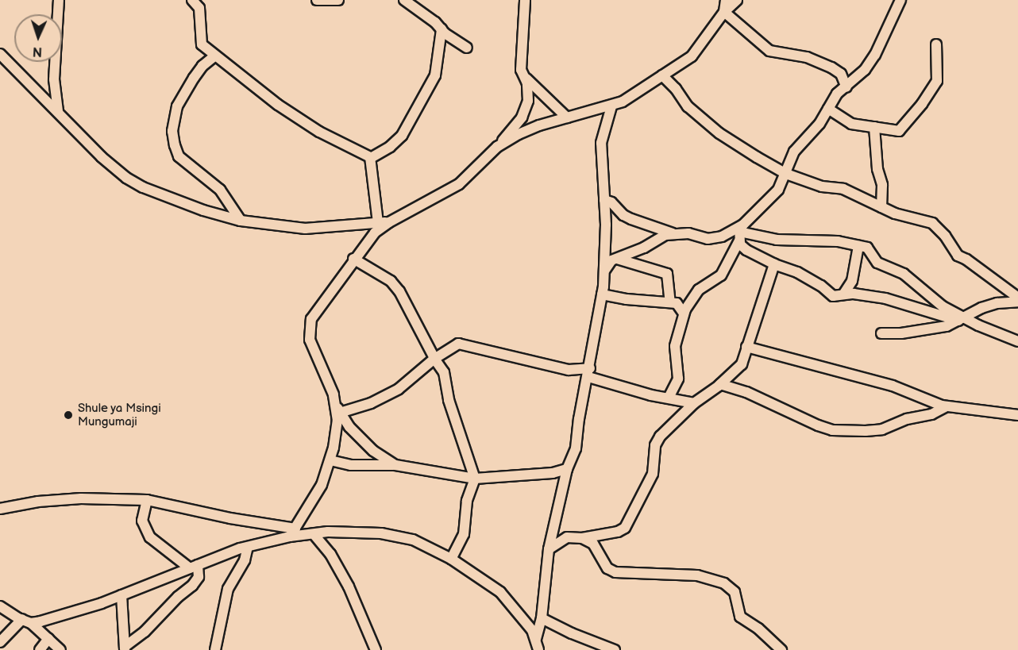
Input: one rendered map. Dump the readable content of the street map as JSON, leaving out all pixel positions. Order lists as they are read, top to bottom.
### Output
{
  "places": ["Shule ya Msingi Mungumaji"],
  "north": "bottom"
}
